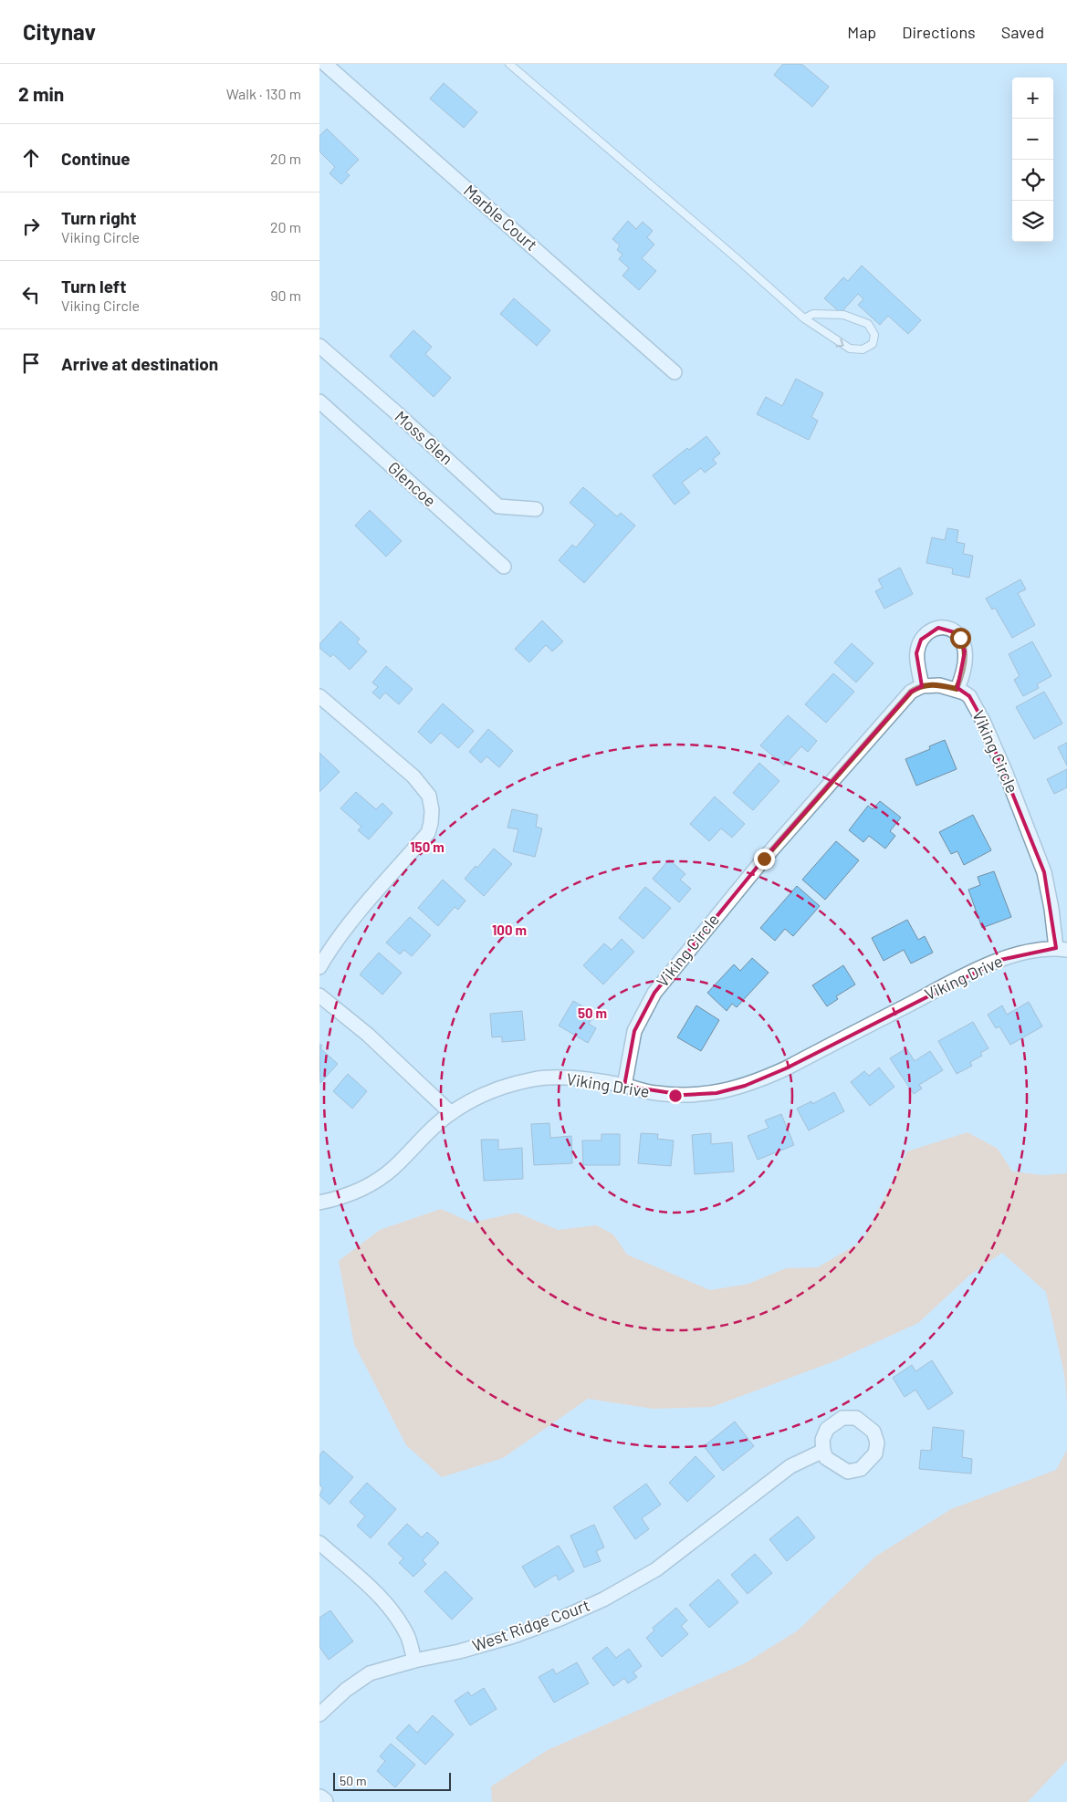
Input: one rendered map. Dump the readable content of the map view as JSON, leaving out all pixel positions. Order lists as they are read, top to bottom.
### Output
{
  "streets": {
    "street": [
      "Marble Court",
      "Moss Glen",
      "Glencoe",
      "Viking Circle",
      "Viking Drive",
      "West Ridge Court"
    ]
  },
  "crossings": [
    ["Viking Circle", "Viking Drive"]
  ],
  "scale_bar": "50 m",
  "page": {
    "header": "Citynav",
    "nav": ["Map", "Directions", "Saved"],
    "heading": ["2 min", "Walk · 130 m"],
    "map_buttons": ["+", "−"],
    "list": [
      ["Continue", "20 m"],
      ["Turn right", "Viking Circle", "20 m"],
      ["Turn left", "Viking Circle", "90 m"],
      "Arrive at destination"
    ],
    "scale": "50 m"
  },
  "rings": ["150 m", "100 m", "50 m"]
}
